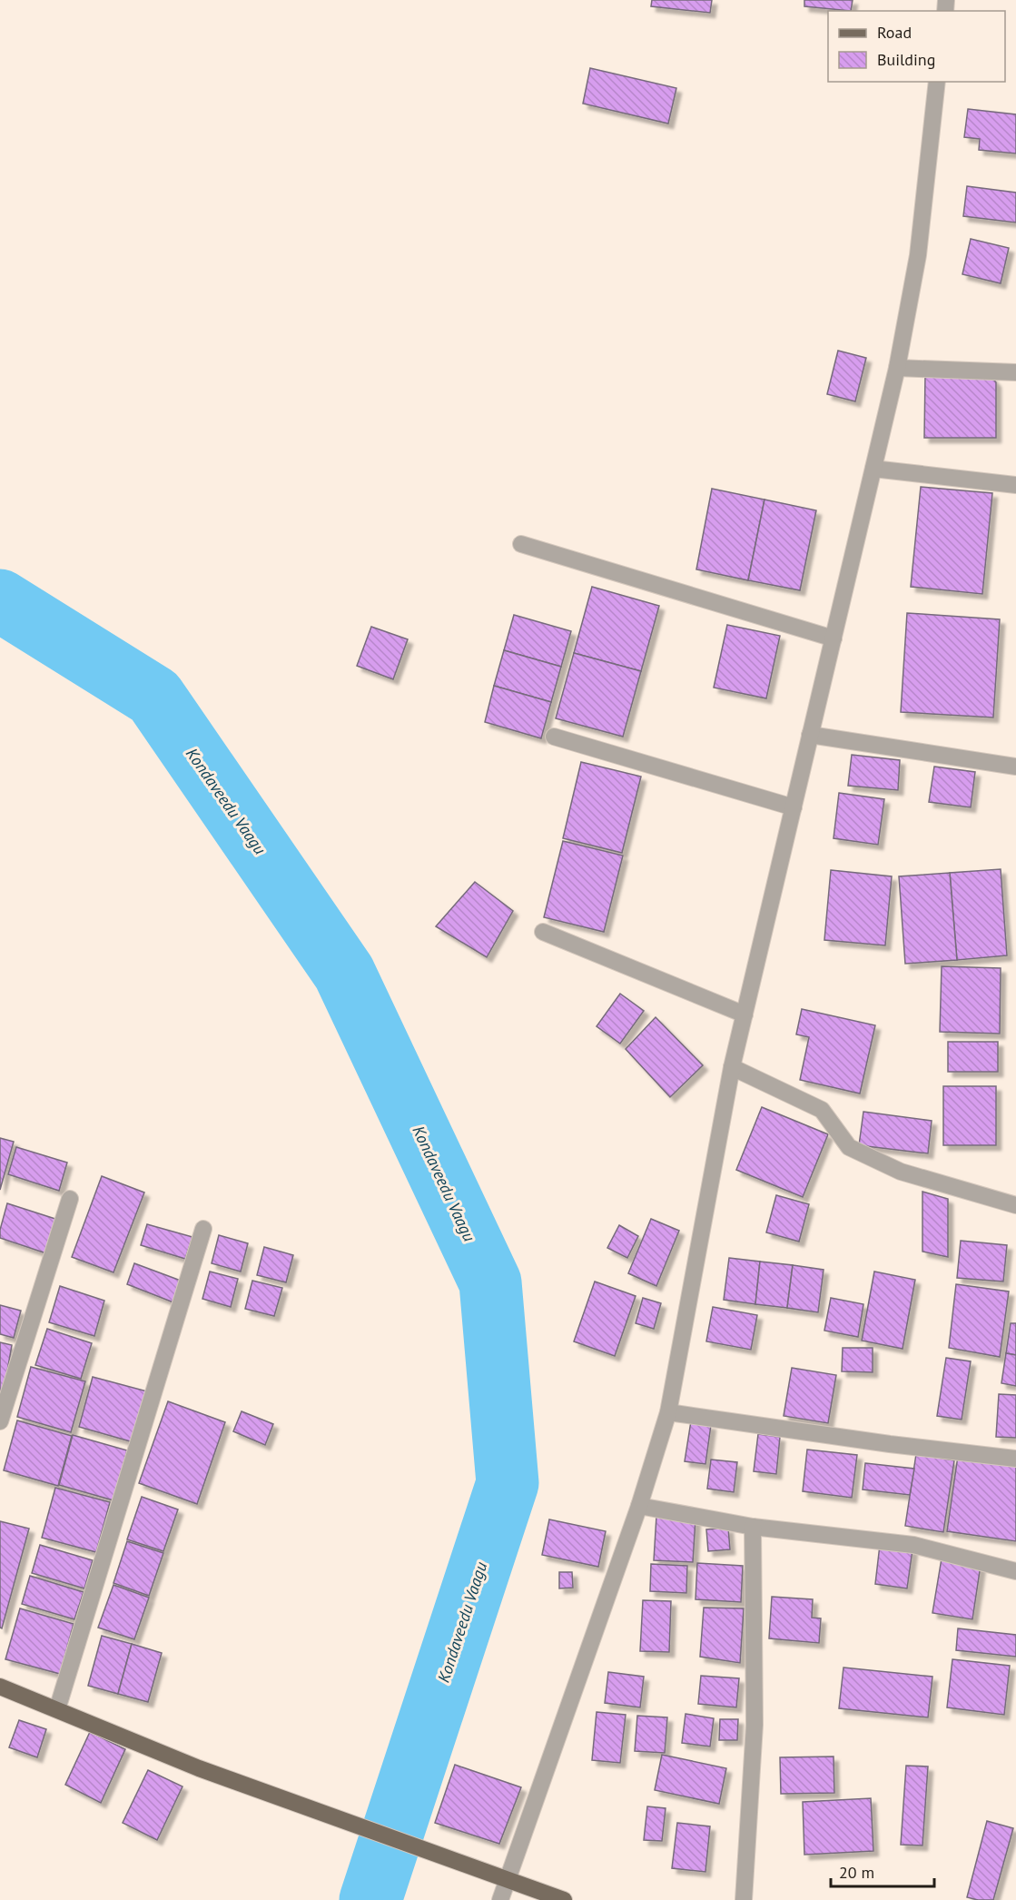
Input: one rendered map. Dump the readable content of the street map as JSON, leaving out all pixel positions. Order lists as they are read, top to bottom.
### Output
{
  "water": ["Kondaveedu Vaagu"],
  "legend": ["Road", "Building"],
  "scale_bar": "20 m"
}
